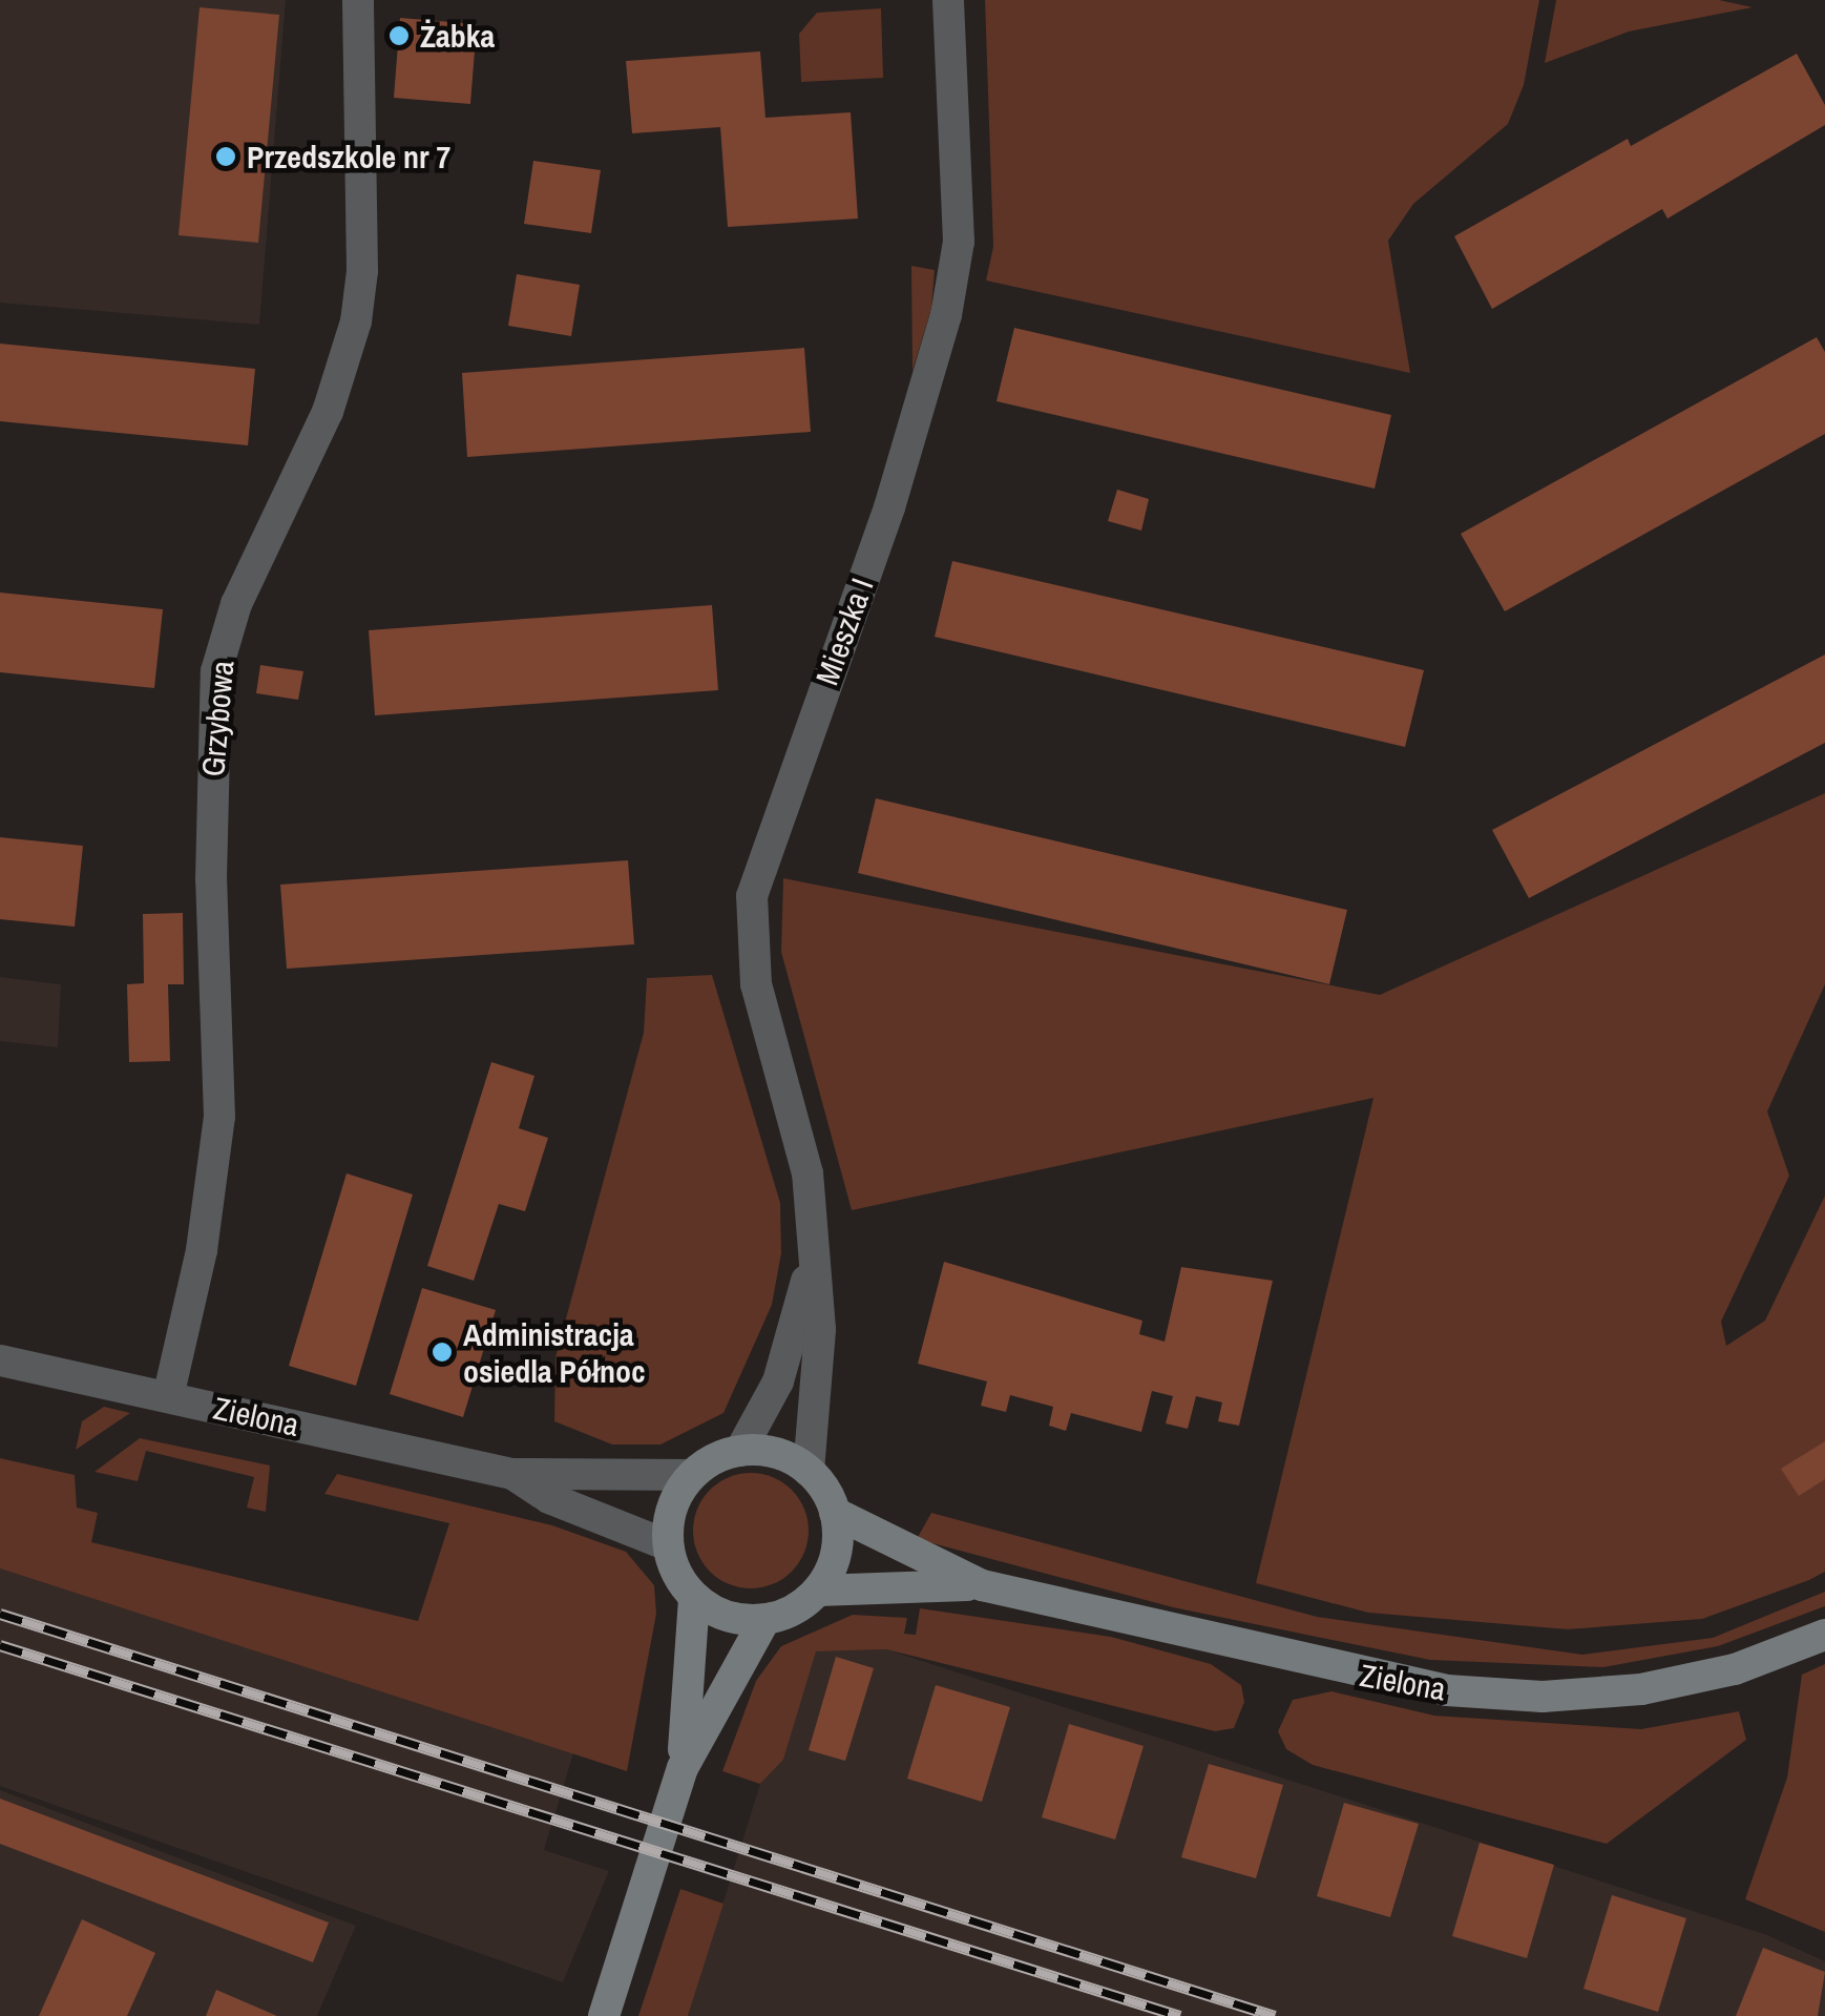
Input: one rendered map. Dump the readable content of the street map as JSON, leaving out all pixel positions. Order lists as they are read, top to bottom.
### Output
{
  "streets": {
    "main road": ["Zielona"],
    "street": ["Mieszka I", "Grzybowa"]
  },
  "crossings": [
    ["Mieszka I", "Zielona"],
    ["Grzybowa", "Zielona"]
  ],
  "places": ["Żabka", "Przedszkole nr 7", "Administracja osiedla Północ"]
}
